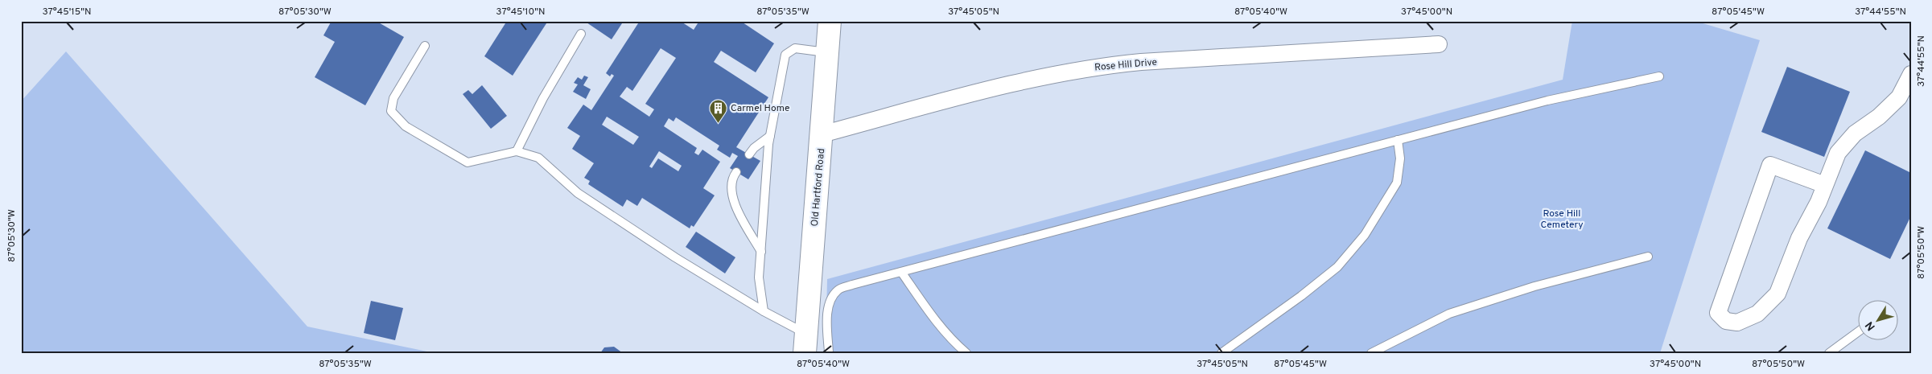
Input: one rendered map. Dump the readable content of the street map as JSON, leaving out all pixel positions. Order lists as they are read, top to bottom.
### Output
{
  "streets": {
    "main road": ["Old Hartford Road"],
    "street": ["Rose Hill Drive"]
  },
  "crossings": [
    ["Rose Hill Drive", "Old Hartford Road"]
  ],
  "parks": ["Rose Hill Cemetery"],
  "places": {
    "building": ["Carmel Home"]
  },
  "north": "bottom left",
  "coordinates": [
    "37°45'15\"N",
    "87°05'30\"W",
    "37°45'10\"N",
    "87°05'35\"W",
    "37°45'05\"N",
    "87°05'40\"W",
    "37°45'00\"N",
    "87°05'45\"W",
    "37°44'55\"N",
    "87°05'50\"W"
  ]
}
